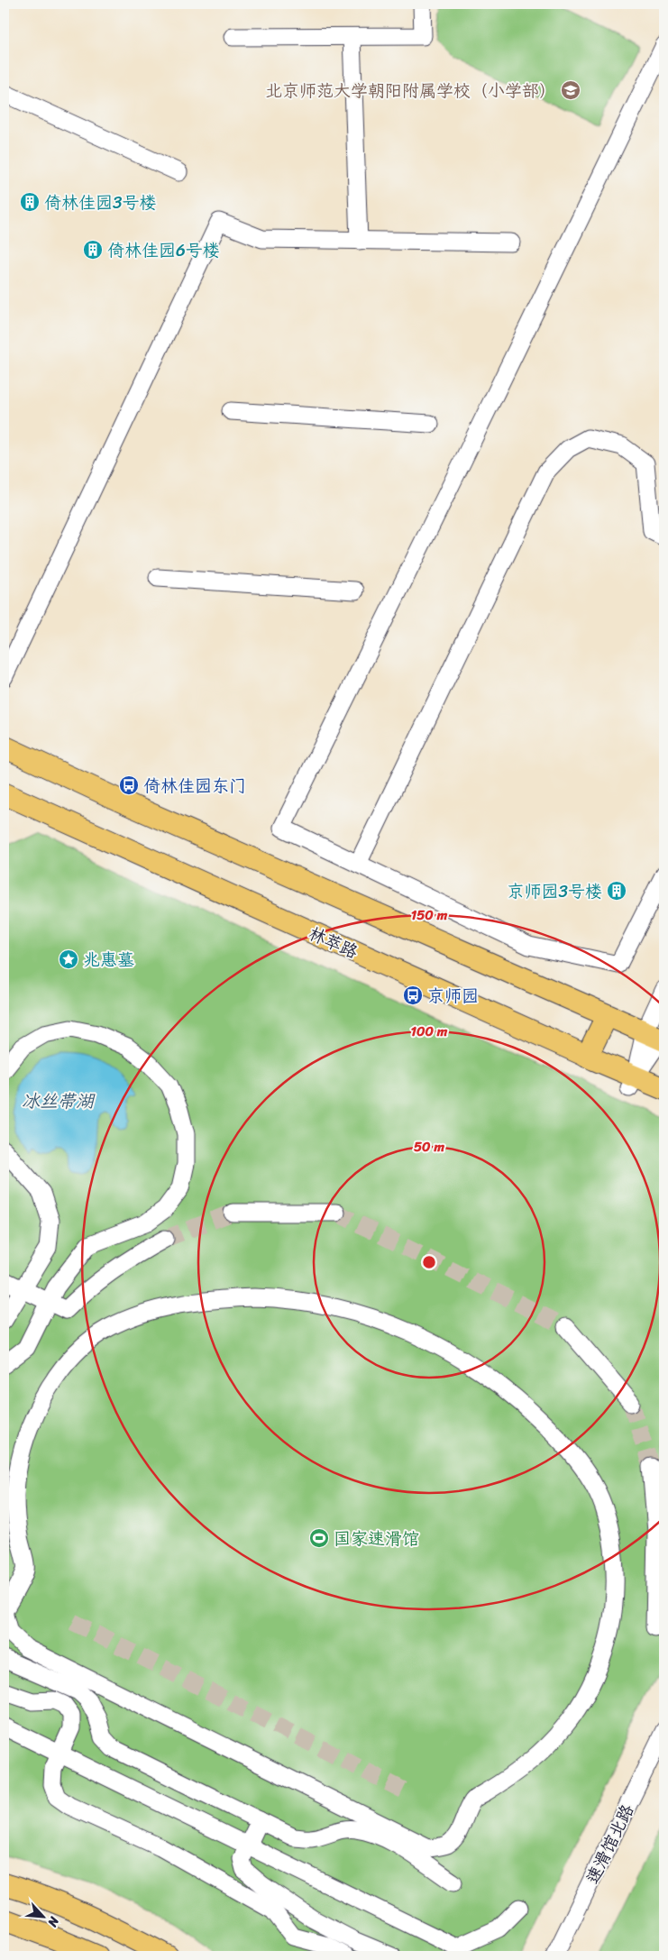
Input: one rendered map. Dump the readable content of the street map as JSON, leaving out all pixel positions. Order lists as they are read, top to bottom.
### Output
{
  "streets": {
    "main road": ["林萃路"],
    "street": ["速滑馆北路"]
  },
  "water": ["冰丝带湖"],
  "places": {
    "school or university": ["北京师范大学朝阳附属学校（小学部）"],
    "building": ["倚林佳园3号楼", "倚林佳园6号楼", "京师园3号楼"],
    "bus stop": ["倚林佳园东门", "京师园"],
    "place": ["兆惠墓"],
    "sports": ["国家速滑馆"]
  },
  "north": "bottom right",
  "rings": ["150 m", "100 m", "50 m"]
}
